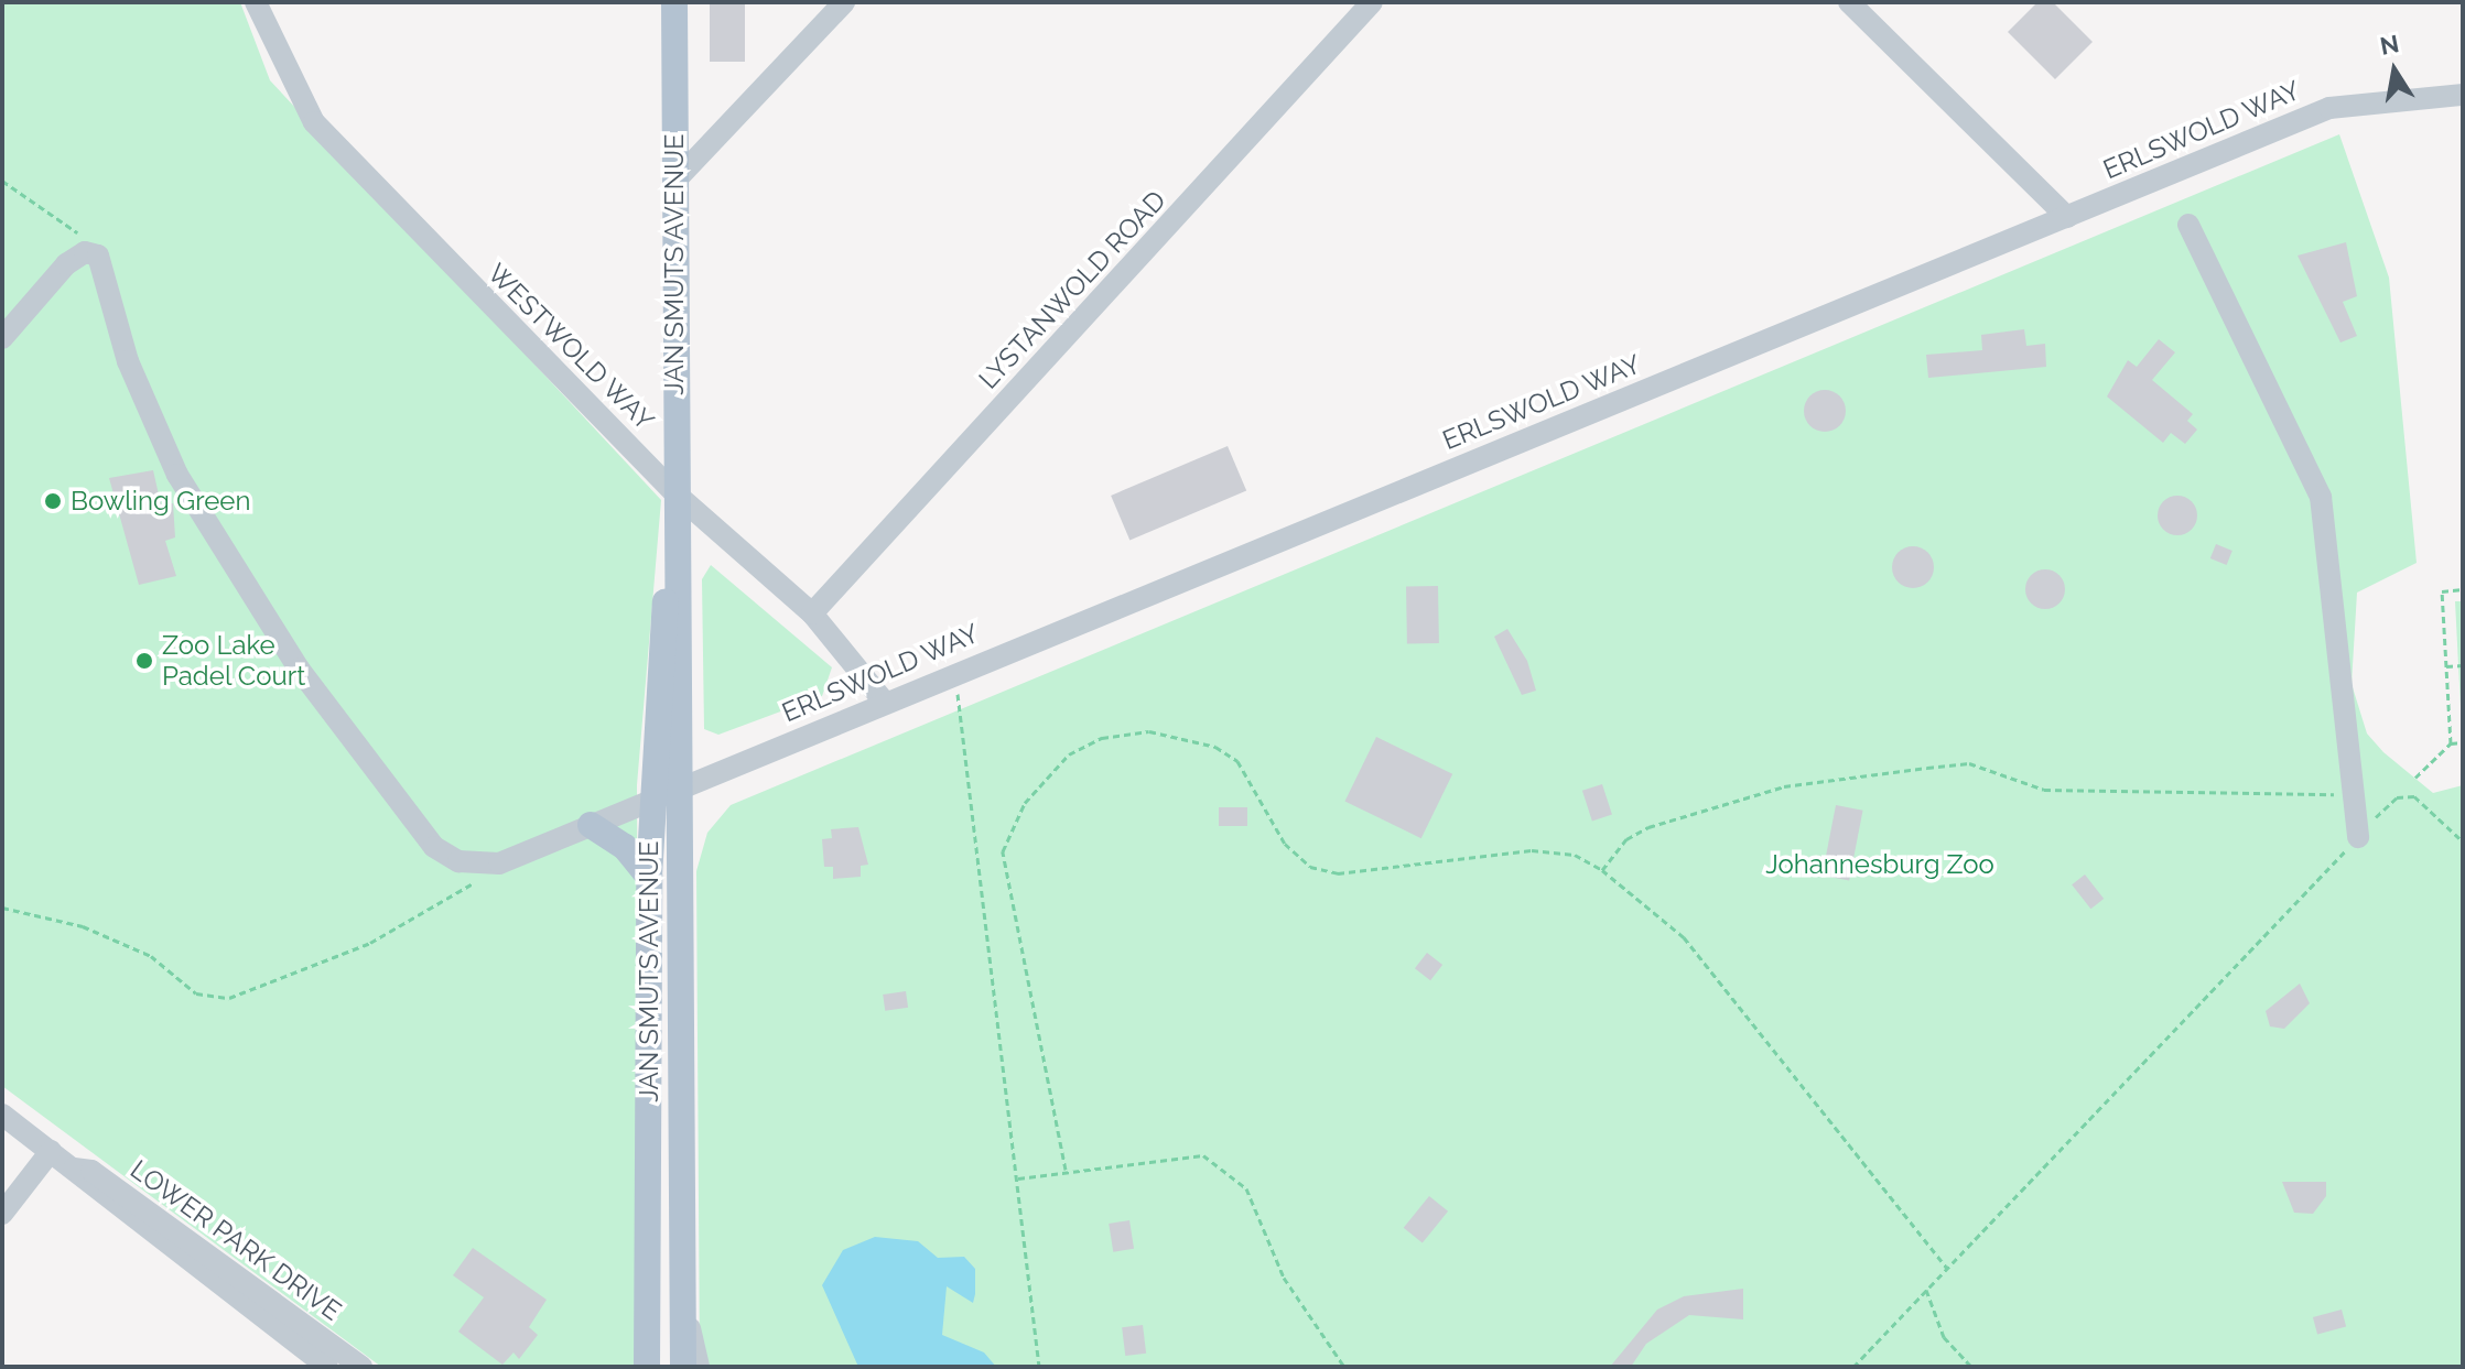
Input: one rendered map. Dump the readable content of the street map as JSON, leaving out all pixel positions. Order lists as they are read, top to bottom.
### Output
{
  "streets": {
    "main road": ["JAN SMUTS AVENUE"],
    "street": [
      "ERLSWOLD WAY",
      "LYSTANWOLD ROAD",
      "WESTWOLD WAY",
      "LOWER PARK DRIVE"
    ]
  },
  "crossings": [
    ["ERLSWOLD WAY", "JAN SMUTS AVENUE"],
    ["ERLSWOLD WAY", "WESTWOLD WAY"],
    ["JAN SMUTS AVENUE", "WESTWOLD WAY"],
    ["LYSTANWOLD ROAD", "WESTWOLD WAY"]
  ],
  "parks": ["Johannesburg Zoo"],
  "places": ["Bowling Green", "Zoo Lake Padel Court"],
  "north": "top"
}
